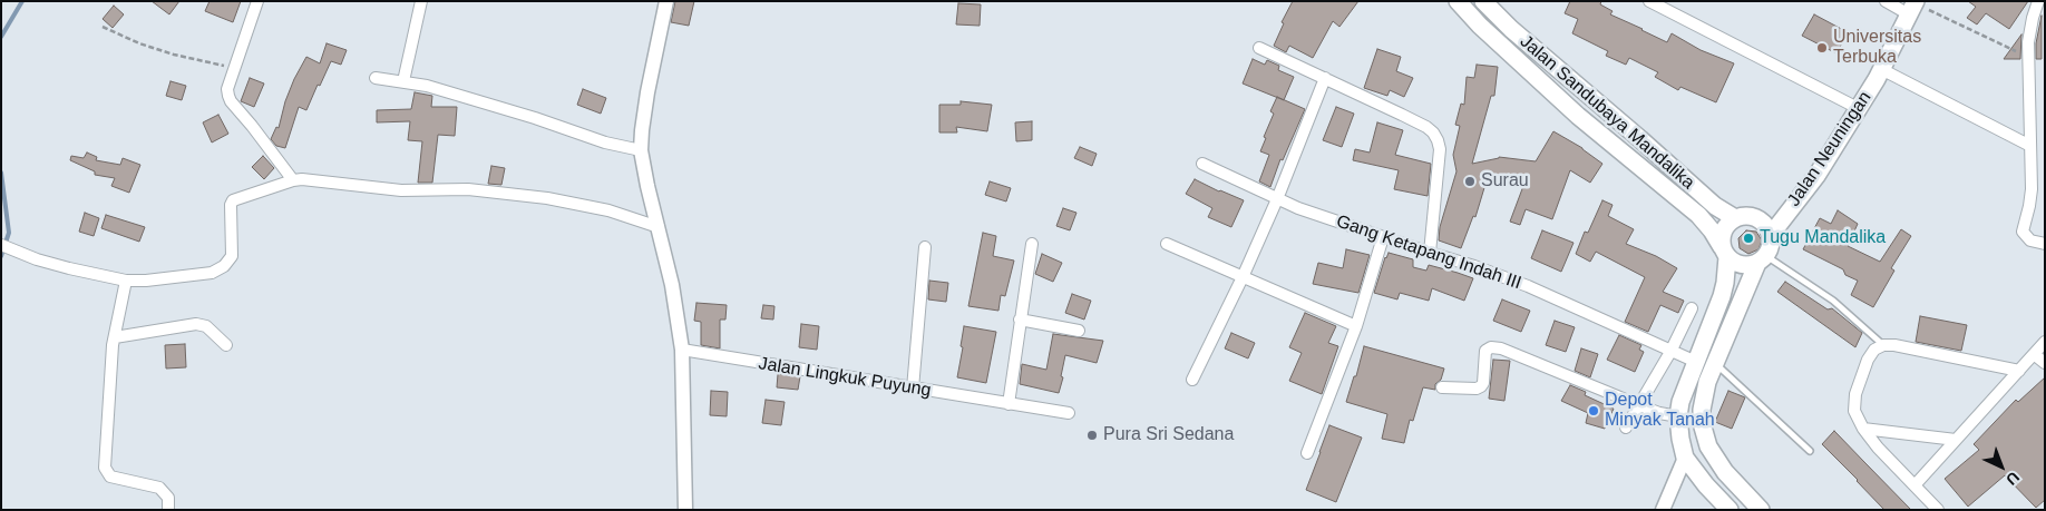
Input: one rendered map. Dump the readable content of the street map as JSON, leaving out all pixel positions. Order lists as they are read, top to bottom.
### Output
{
  "streets": {
    "main road": ["Jalan Sandubaya Mandalika", "Jalan Neuningan"],
    "street": ["Gang Ketapang Indah III", "Jalan Lingkuk Puyung"]
  },
  "crossings": [
    ["Jalan Sandubaya Mandalika", "Jalan Neuningan"]
  ],
  "places": [
    "Universitas Terbuka",
    "Surau",
    "Tugu Mandalika",
    "Depot Minyak Tanah",
    "Pura Sri Sedana"
  ],
  "north": "bottom right"
}
